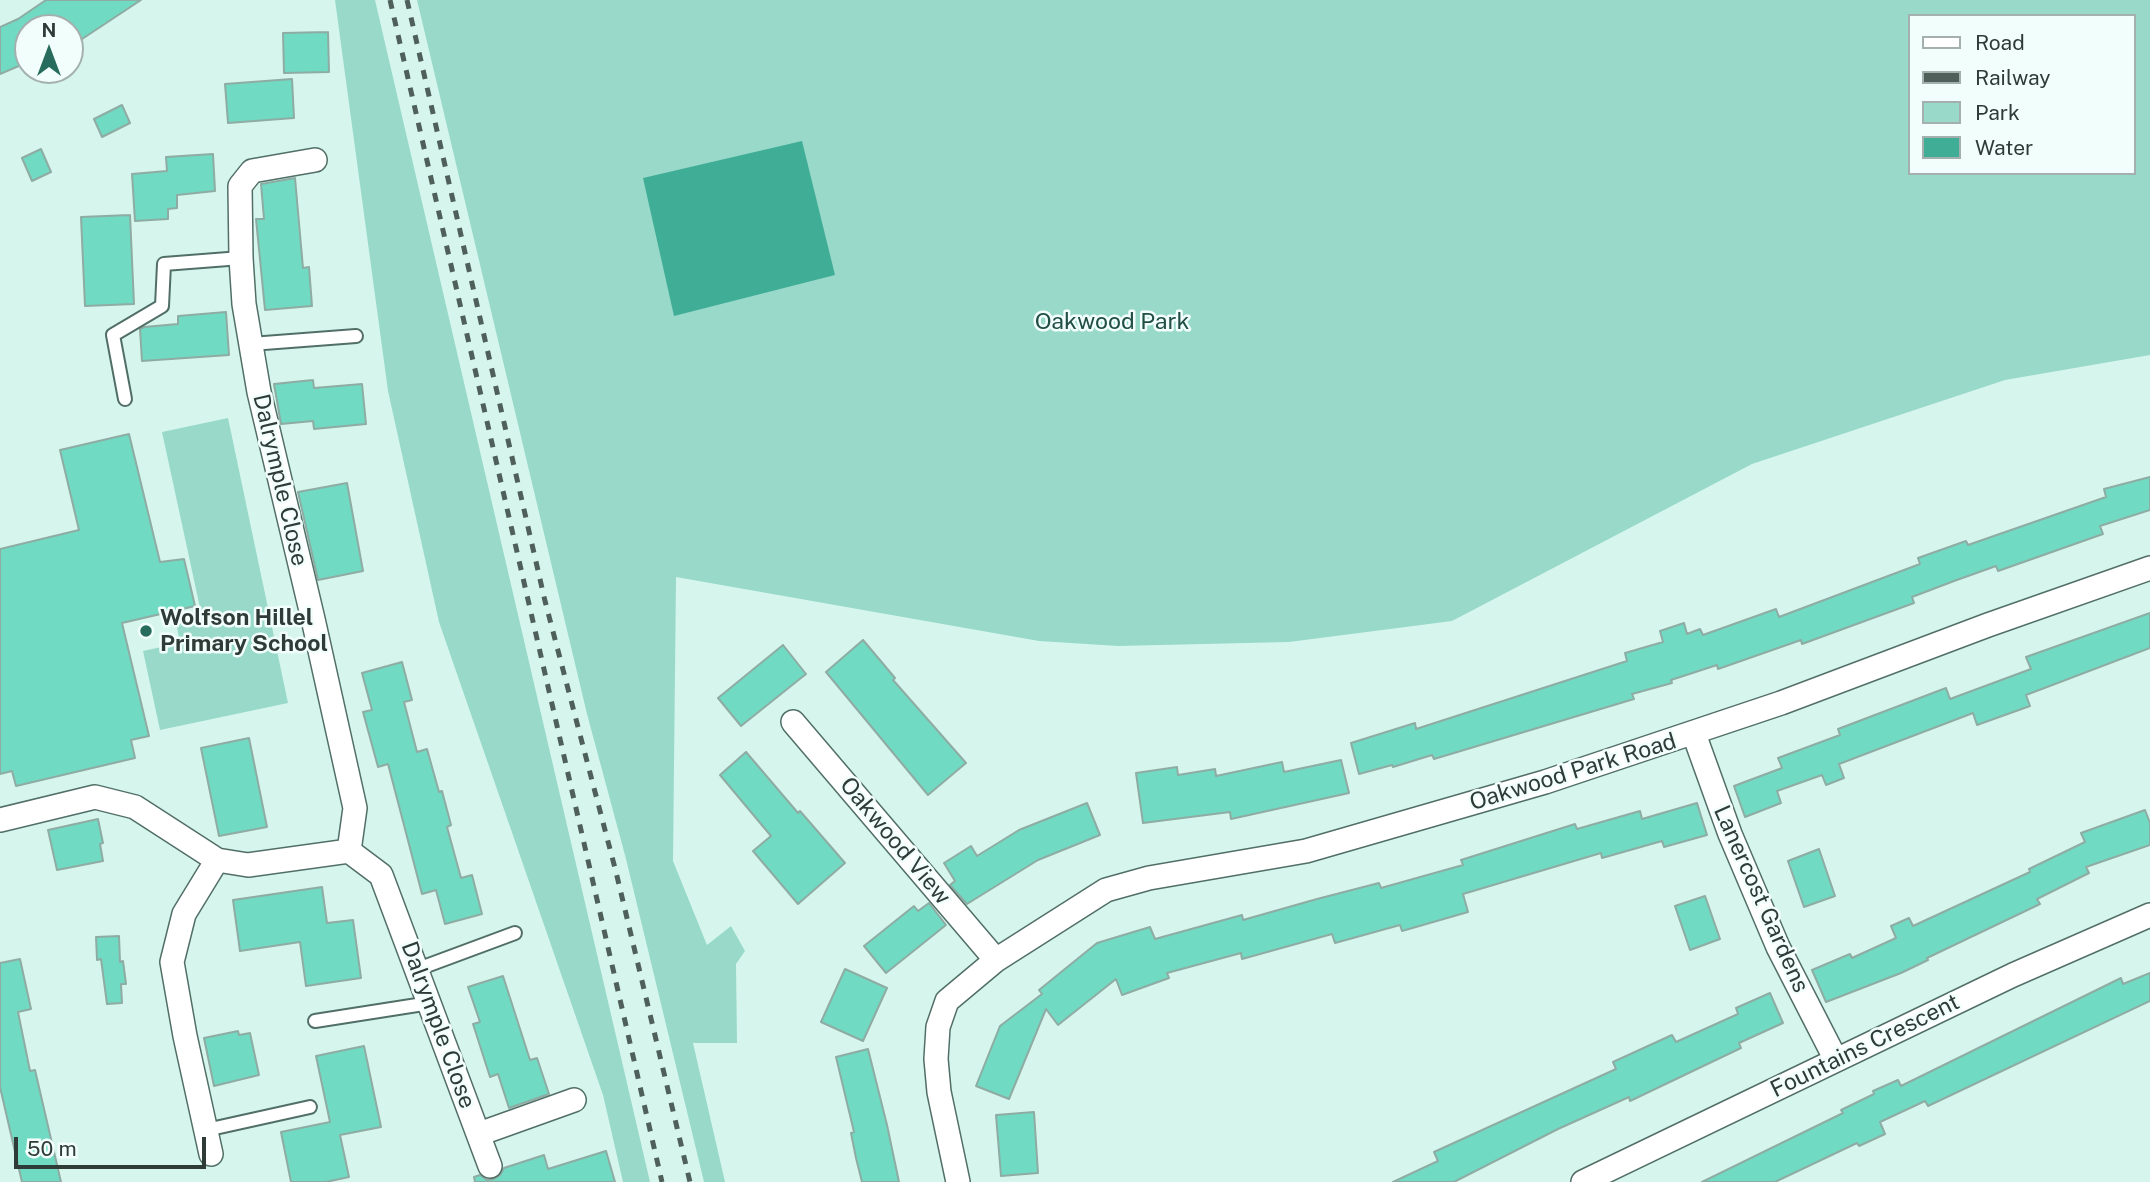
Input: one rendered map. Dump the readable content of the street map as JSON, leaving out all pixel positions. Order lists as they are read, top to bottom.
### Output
{
  "streets": {
    "street": [
      "Dalrymple Close",
      "Oakwood Park Road",
      "Oakwood View",
      "Lanercost Gardens",
      "Fountains Crescent"
    ]
  },
  "crossings": [
    ["Oakwood Park Road", "Oakwood View"],
    ["Oakwood Park Road", "Lanercost Gardens"],
    ["Lanercost Gardens", "Fountains Crescent"]
  ],
  "parks": ["Oakwood Park"],
  "places": ["Wolfson Hillel Primary School"],
  "legend": [
    "Road",
    "Railway",
    "Park",
    "Water"
  ],
  "scale_bar": "50 m",
  "north": "top"
}
